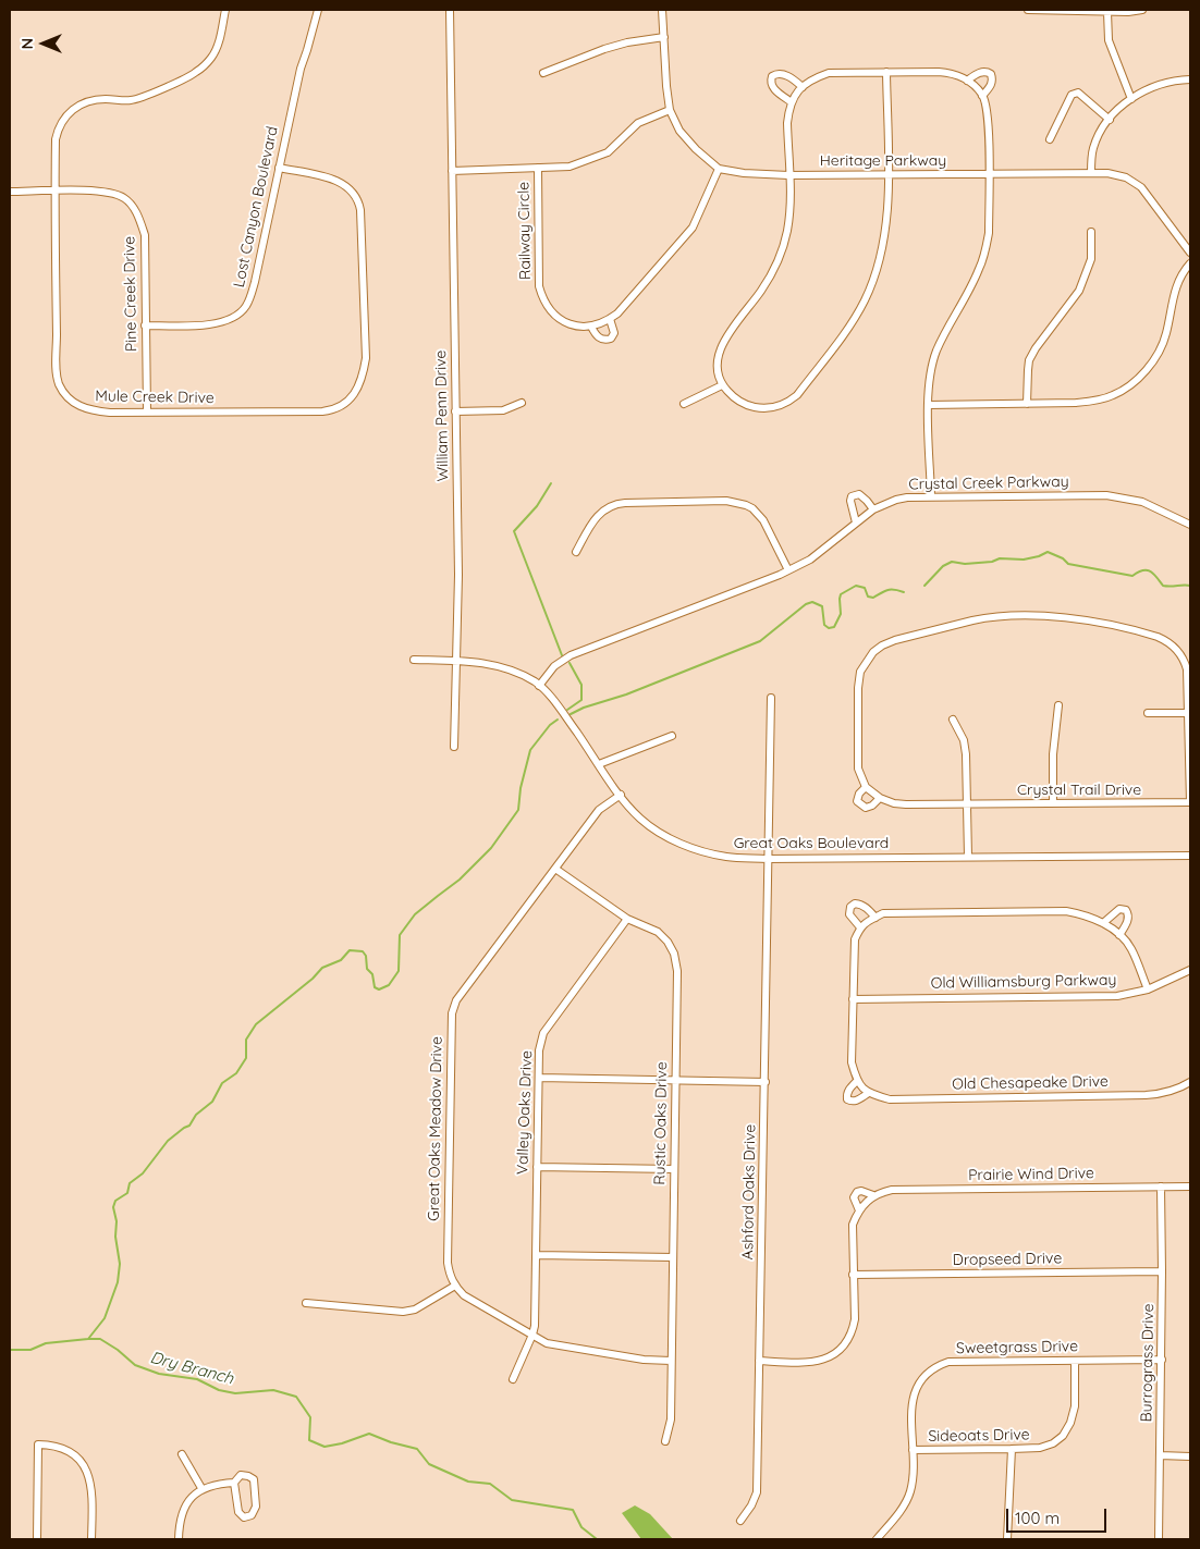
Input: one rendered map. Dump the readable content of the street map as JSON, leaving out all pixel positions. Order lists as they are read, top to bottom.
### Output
{
  "streets": {
    "street": [
      "Heritage Parkway",
      "Lost Canyon Boulevard",
      "Railway Circle",
      "Pine Creek Drive",
      "Mule Creek Drive",
      "William Penn Drive",
      "Crystal Creek Parkway",
      "Crystal Trail Drive",
      "Great Oaks Boulevard",
      "Old Williamsburg Parkway",
      "Old Chesapeake Drive",
      "Valley Oaks Drive",
      "Rustic Oaks Drive",
      "Great Oaks Meadow Drive",
      "Prairie Wind Drive",
      "Ashford Oaks Drive",
      "Dropseed Drive",
      "Sweetgrass Drive",
      "Burrograss Drive",
      "Sideoats Drive"
    ]
  },
  "crossings": [
    ["Lost Canyon Boulevard", "Pine Creek Drive"],
    ["Lost Canyon Boulevard", "Mule Creek Drive"],
    ["Pine Creek Drive", "Mule Creek Drive"],
    ["William Penn Drive", "Great Oaks Boulevard"],
    ["Crystal Creek Parkway", "Great Oaks Boulevard"],
    ["Great Oaks Boulevard", "Great Oaks Meadow Drive"],
    ["Great Oaks Boulevard", "Ashford Oaks Drive"],
    ["Valley Oaks Drive", "Rustic Oaks Drive"],
    ["Rustic Oaks Drive", "Great Oaks Meadow Drive"],
    ["Prairie Wind Drive", "Ashford Oaks Drive"],
    ["Prairie Wind Drive", "Dropseed Drive"],
    ["Prairie Wind Drive", "Burrograss Drive"],
    ["Dropseed Drive", "Burrograss Drive"],
    ["Sweetgrass Drive", "Burrograss Drive"],
    ["Sweetgrass Drive", "Sideoats Drive"]
  ],
  "water": ["Dry Branch"],
  "scale_bar": "100 m",
  "north": "left"
}
